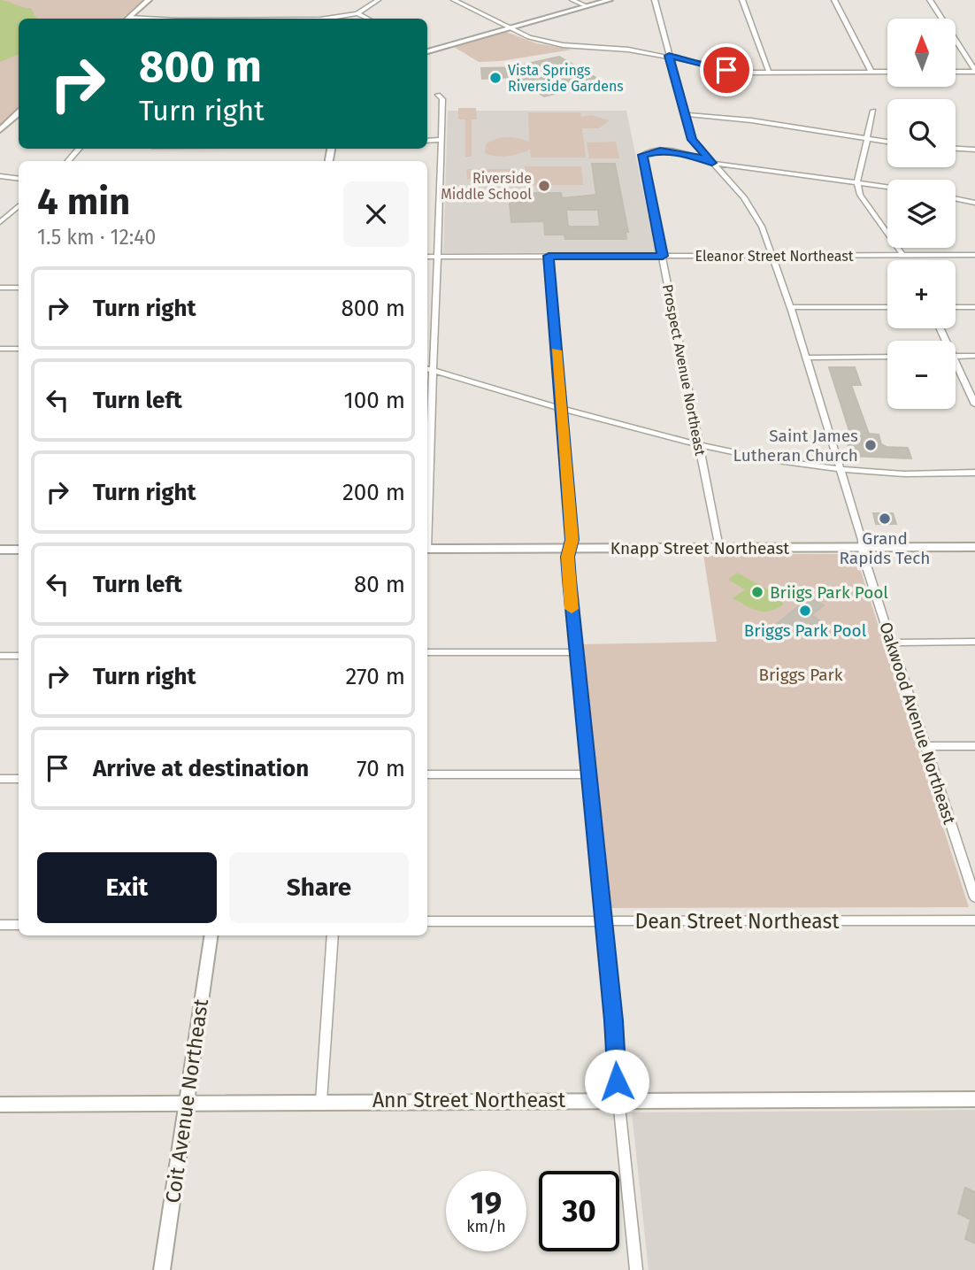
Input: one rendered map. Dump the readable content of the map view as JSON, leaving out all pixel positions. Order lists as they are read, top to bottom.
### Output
{
  "streets": {
    "street": [
      "Eleanor Street Northeast",
      "Prospect Avenue Northeast",
      "Knapp Street Northeast",
      "Oakwood Avenue Northeast",
      "Dean Street Northeast",
      "Ann Street Northeast",
      "Coit Avenue Northeast"
    ]
  },
  "crossings": [
    ["Eleanor Street Northeast", "Prospect Avenue Northeast"],
    ["Eleanor Street Northeast", "Oakwood Avenue Northeast"],
    ["Prospect Avenue Northeast", "Knapp Street Northeast"],
    ["Prospect Avenue Northeast", "Oakwood Avenue Northeast"],
    ["Knapp Street Northeast", "Oakwood Avenue Northeast"],
    ["Ann Street Northeast", "Coit Avenue Northeast"]
  ],
  "parks": ["Briggs Park"],
  "places": [
    "Vista Springs Riverside Gardens",
    "Riverside Middle School",
    "Saint James Lutheran Church",
    "Grand Rapids Tech",
    "Briigs Park Pool",
    "Briggs Park Pool"
  ],
  "north": "top",
  "page": {
    "map_buttons": ["+", "−"],
    "turn": ["800 m", "Turn right"],
    "heading": ["4 min", "1.5 km · 12:40"],
    "list": [
      {
        "name": "Turn right",
        "value": "800 m"
      },
      {
        "name": "Turn left",
        "value": "100 m"
      },
      {
        "name": "Turn right",
        "value": "200 m"
      },
      {
        "name": "Turn left",
        "value": "80 m"
      },
      {
        "name": "Turn right",
        "value": "270 m"
      },
      {
        "name": "Arrive at destination",
        "value": "70 m"
      }
    ],
    "buttons": ["Exit", "Share"],
    "speed": "19 km/h",
    "limit": "30"
  }
}
